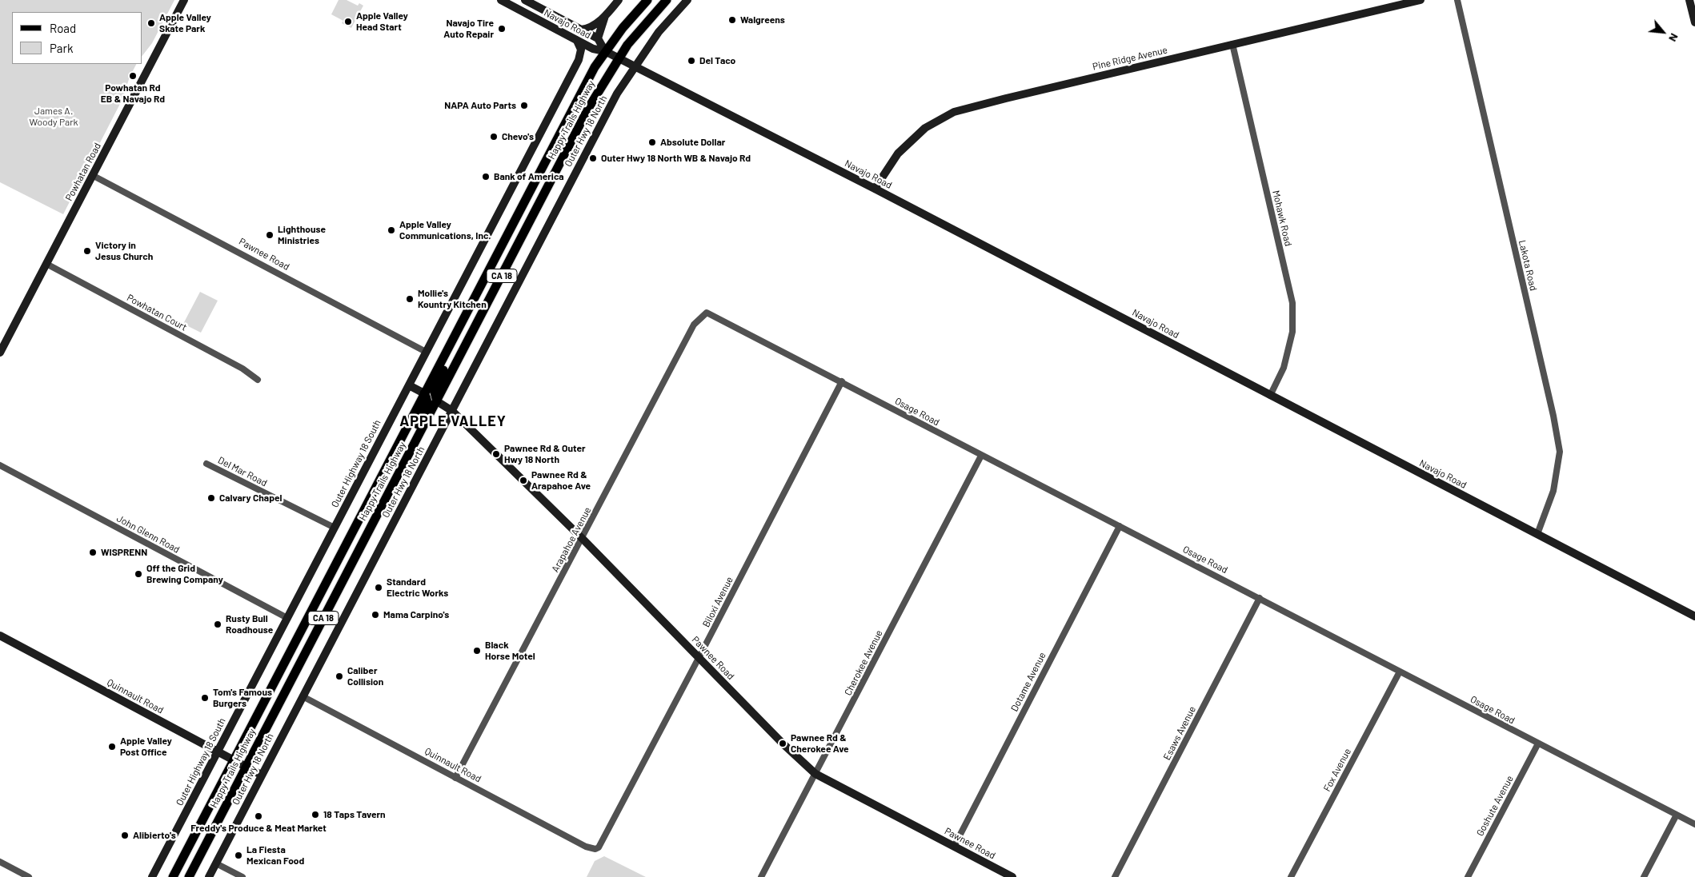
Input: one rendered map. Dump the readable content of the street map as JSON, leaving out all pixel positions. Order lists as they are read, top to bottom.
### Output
{
  "streets": {
    "main road": ["Happy Trails Highway", "CA 18"],
    "street": [
      "Navajo Road",
      "Pine Ridge Avenue",
      "Outer Hwy 18 North",
      "Powhatan Road",
      "Mohawk Road",
      "Pawnee Road",
      "Lakota Road",
      "Powhatan Court",
      "Osage Road",
      "Outer Highway 18 South",
      "Del Mar Road",
      "John Glenn Road",
      "Arapahoe Avenue",
      "Biloxi Avenue",
      "Cherokee Avenue",
      "Dotame Avenue",
      "Quinnault Road",
      "Esaws Avenue",
      "Fox Avenue",
      "Goshute Avenue"
    ]
  },
  "crossings": [
    ["Navajo Road", "Pine Ridge Avenue"],
    ["Navajo Road", "Happy Trails Highway"],
    ["Navajo Road", "Outer Hwy 18 North"],
    ["Navajo Road", "Mohawk Road"],
    ["Navajo Road", "Lakota Road"],
    ["Pine Ridge Avenue", "Mohawk Road"],
    ["Happy Trails Highway", "Pawnee Road"],
    ["Happy Trails Highway", "Quinnault Road"],
    ["Outer Hwy 18 North", "Pawnee Road"],
    ["Outer Hwy 18 North", "Quinnault Road"],
    ["Powhatan Road", "Pawnee Road"],
    ["Powhatan Road", "Powhatan Court"],
    ["Pawnee Road", "Outer Highway 18 South"],
    ["Pawnee Road", "Arapahoe Avenue"],
    ["Pawnee Road", "Biloxi Avenue"],
    ["Pawnee Road", "Cherokee Avenue"],
    ["Pawnee Road", "Dotame Avenue"],
    ["Osage Road", "Arapahoe Avenue"],
    ["Osage Road", "Biloxi Avenue"],
    ["Osage Road", "Cherokee Avenue"],
    ["Osage Road", "Dotame Avenue"],
    ["Osage Road", "Esaws Avenue"],
    ["Osage Road", "Fox Avenue"],
    ["Osage Road", "Goshute Avenue"],
    ["Outer Highway 18 South", "Del Mar Road"],
    ["Outer Highway 18 South", "John Glenn Road"],
    ["Outer Highway 18 South", "Quinnault Road"],
    ["Arapahoe Avenue", "Quinnault Road"],
    ["Biloxi Avenue", "Quinnault Road"]
  ],
  "districts": ["APPLE VALLEY"],
  "parks": ["James A. Woody Park"],
  "places": [
    "Walgreens",
    "Apple Valley Head Start",
    "Apple Valley Skate Park",
    "Navajo Tire Auto Repair",
    "Del Taco",
    "Powhatan Rd EB & Navajo Rd",
    "NAPA Auto Parts",
    "Chevo's",
    "Absolute Dollar",
    "Outer Hwy 18 North WB & Navajo Rd",
    "Bank of America",
    "Apple Valley Communications, Inc.",
    "Lighthouse Ministries",
    "Victory in Jesus Church",
    "Mollie's Kountry Kitchen",
    "Pawnee Rd & Outer Hwy 18 North",
    "Pawnee Rd & Arapahoe Ave",
    "Calvary Chapel",
    "WISPRENN",
    "Off the Grid Brewing Company",
    "Standard Electric Works",
    "Mama Carpino's",
    "Rusty Bull Roadhouse",
    "Black Horse Motel",
    "Caliber Collision",
    "Tom's Famous Burgers",
    "Pawnee Rd & Cherokee Ave",
    "Apple Valley Post Office",
    "18 Taps Tavern",
    "Freddy's Produce & Meat Market",
    "Alibierto's",
    "La Fiesta Mexican Food"
  ],
  "legend": ["Road", "Park"],
  "north": "bottom right"
}
